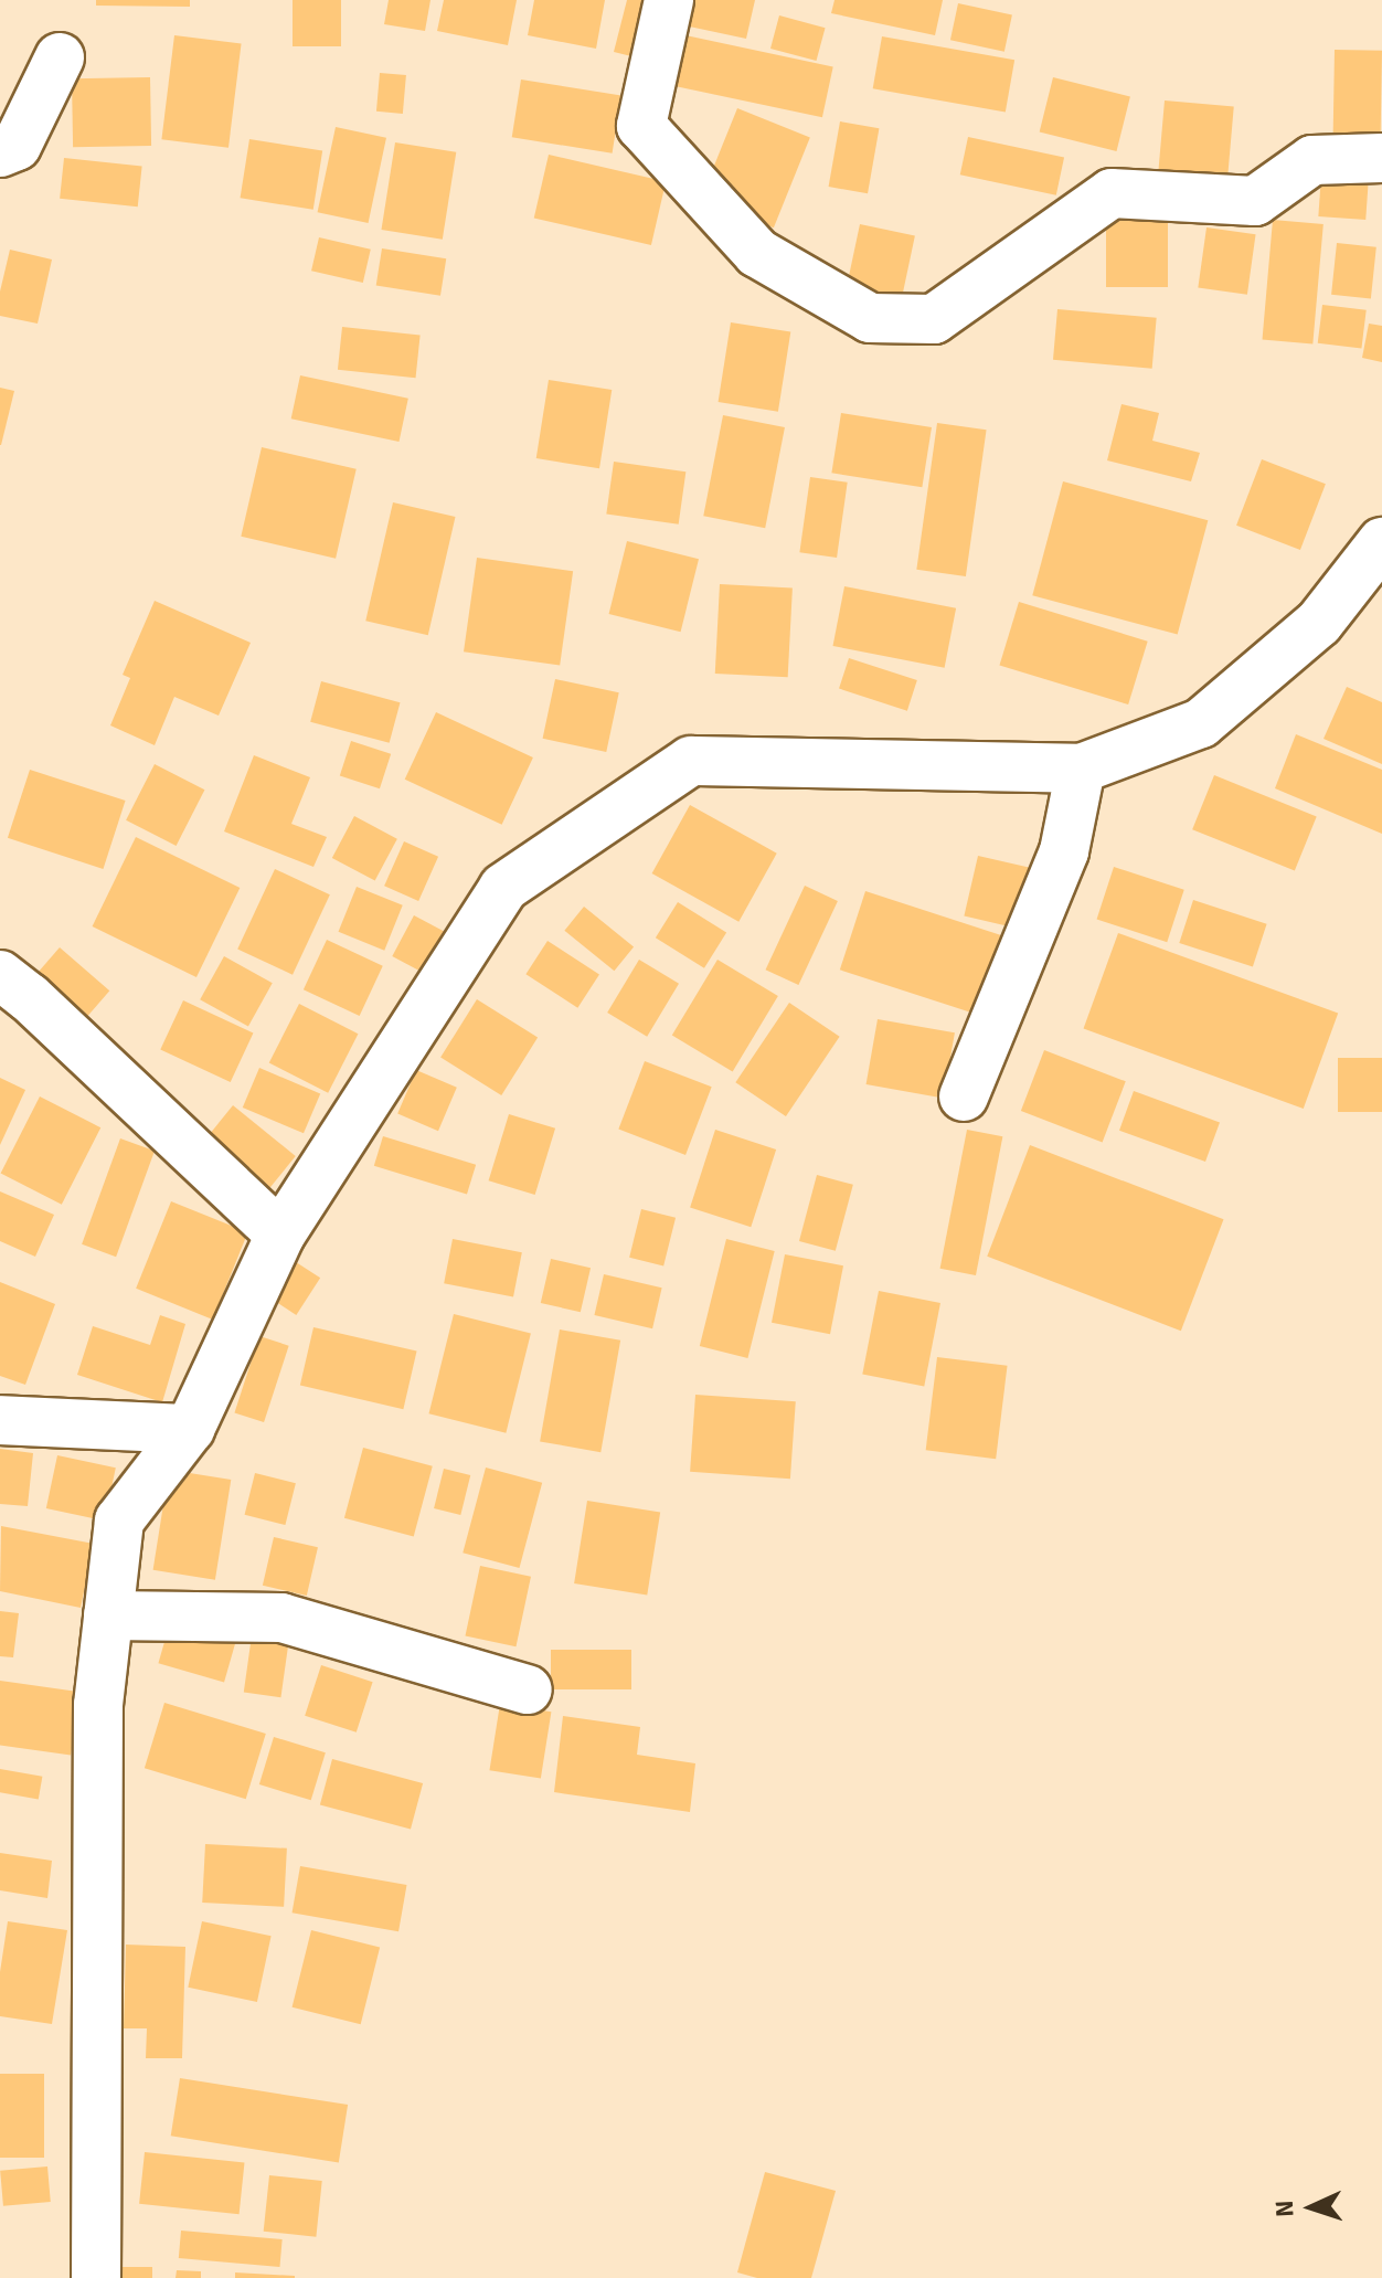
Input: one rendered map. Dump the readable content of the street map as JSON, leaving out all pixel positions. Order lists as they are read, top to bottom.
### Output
{
  "north": "left"
}
